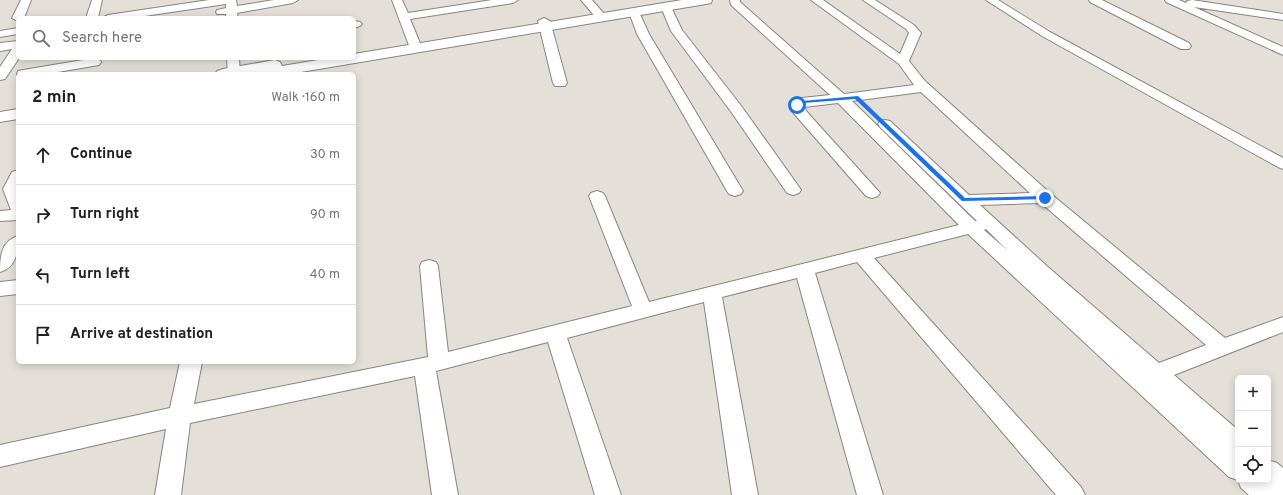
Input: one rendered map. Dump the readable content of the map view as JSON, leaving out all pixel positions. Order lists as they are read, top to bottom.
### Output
{
  "page": {
    "search": "Search here",
    "heading": ["2 min", "Walk · 160 m"],
    "list": [
      ["Continue", "30 m"],
      ["Turn right", "90 m"],
      ["Turn left", "40 m"],
      "Arrive at destination"
    ],
    "map_buttons": ["+", "−"]
  }
}
